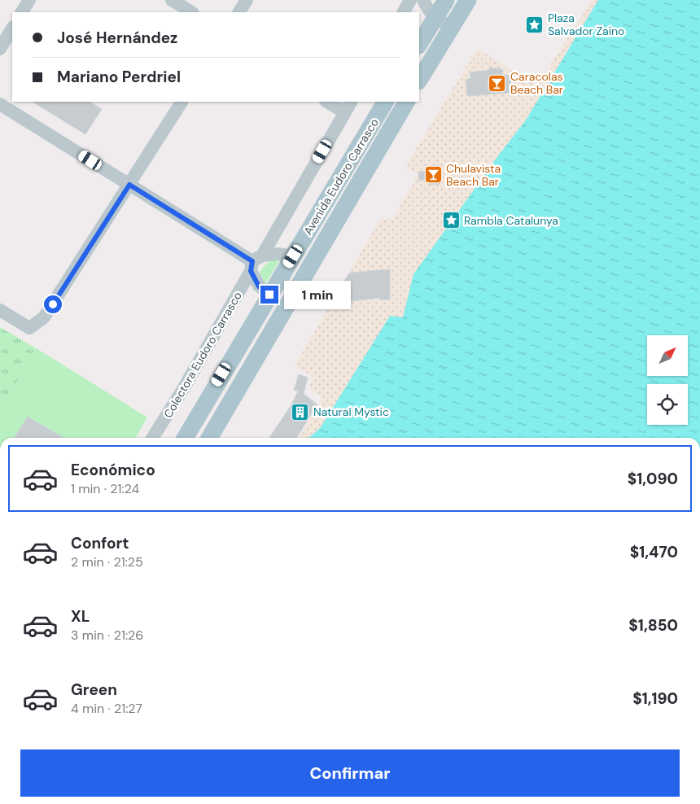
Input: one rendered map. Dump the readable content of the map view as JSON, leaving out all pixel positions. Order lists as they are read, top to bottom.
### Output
{
  "streets": {
    "main road": ["Avenida Eudoro Carrasco"],
    "street": ["Colectora Eudoro Carrasco"]
  },
  "places": {
    "place": ["Plaza Salvador Zaino", "Rambla Catalunya"],
    "bar": ["Caracolas Beach Bar", "Chulavista Beach Bar"],
    "building": ["Natural Mystic"]
  },
  "north": "top right",
  "page": {
    "banner": ["José Hernández", "Mariano Perdriel"],
    "bubble": "1 min",
    "list": [
      {
        "name": "Económico",
        "note": "1 min · 21:24",
        "value": "$1,090"
      },
      {
        "name": "Confort",
        "note": "2 min · 21:25",
        "value": "$1,470"
      },
      {
        "name": "XL",
        "note": "3 min · 21:26",
        "value": "$1,850"
      },
      {
        "name": "Green",
        "note": "4 min · 21:27",
        "value": "$1,190"
      }
    ],
    "buttons": "Confirmar"
  }
}
